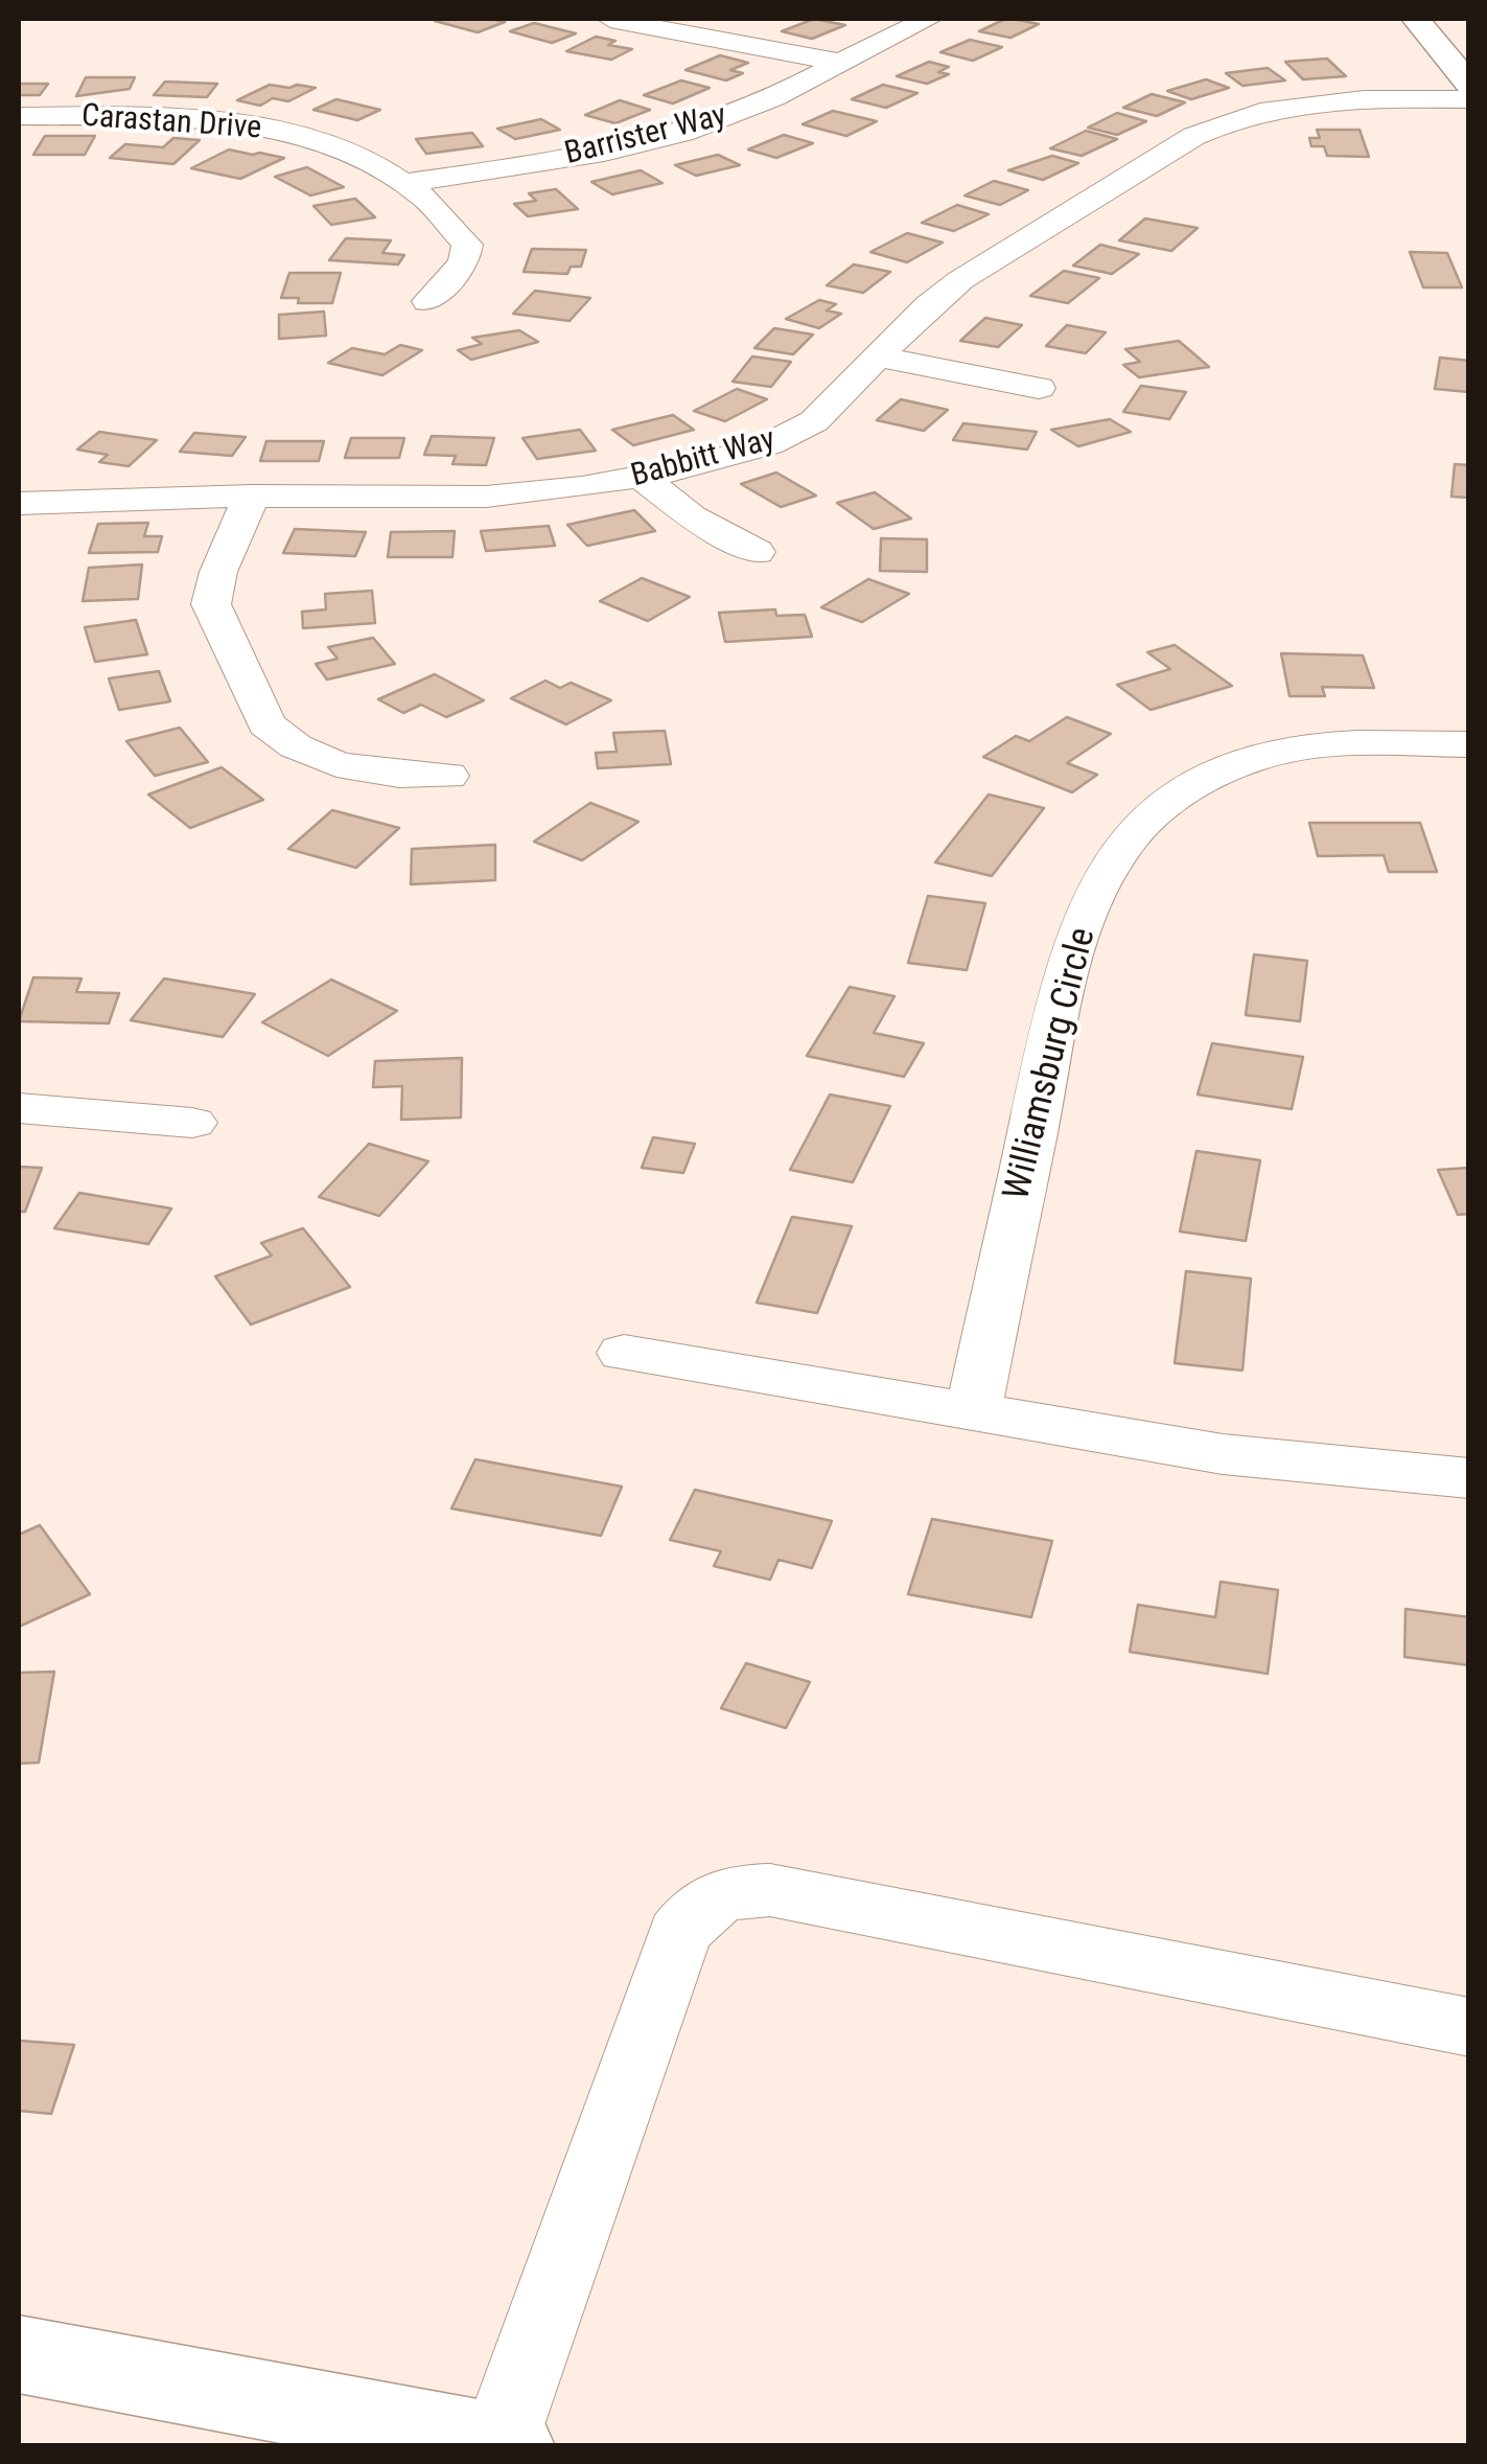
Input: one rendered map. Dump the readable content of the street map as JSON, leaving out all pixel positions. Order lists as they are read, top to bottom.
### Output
{
  "streets": {
    "street": [
      "Carastan Drive",
      "Barrister Way",
      "Babbitt Way",
      "Williamsburg Circle"
    ]
  },
  "crossings": [
    ["Carastan Drive", "Barrister Way"]
  ]
}
